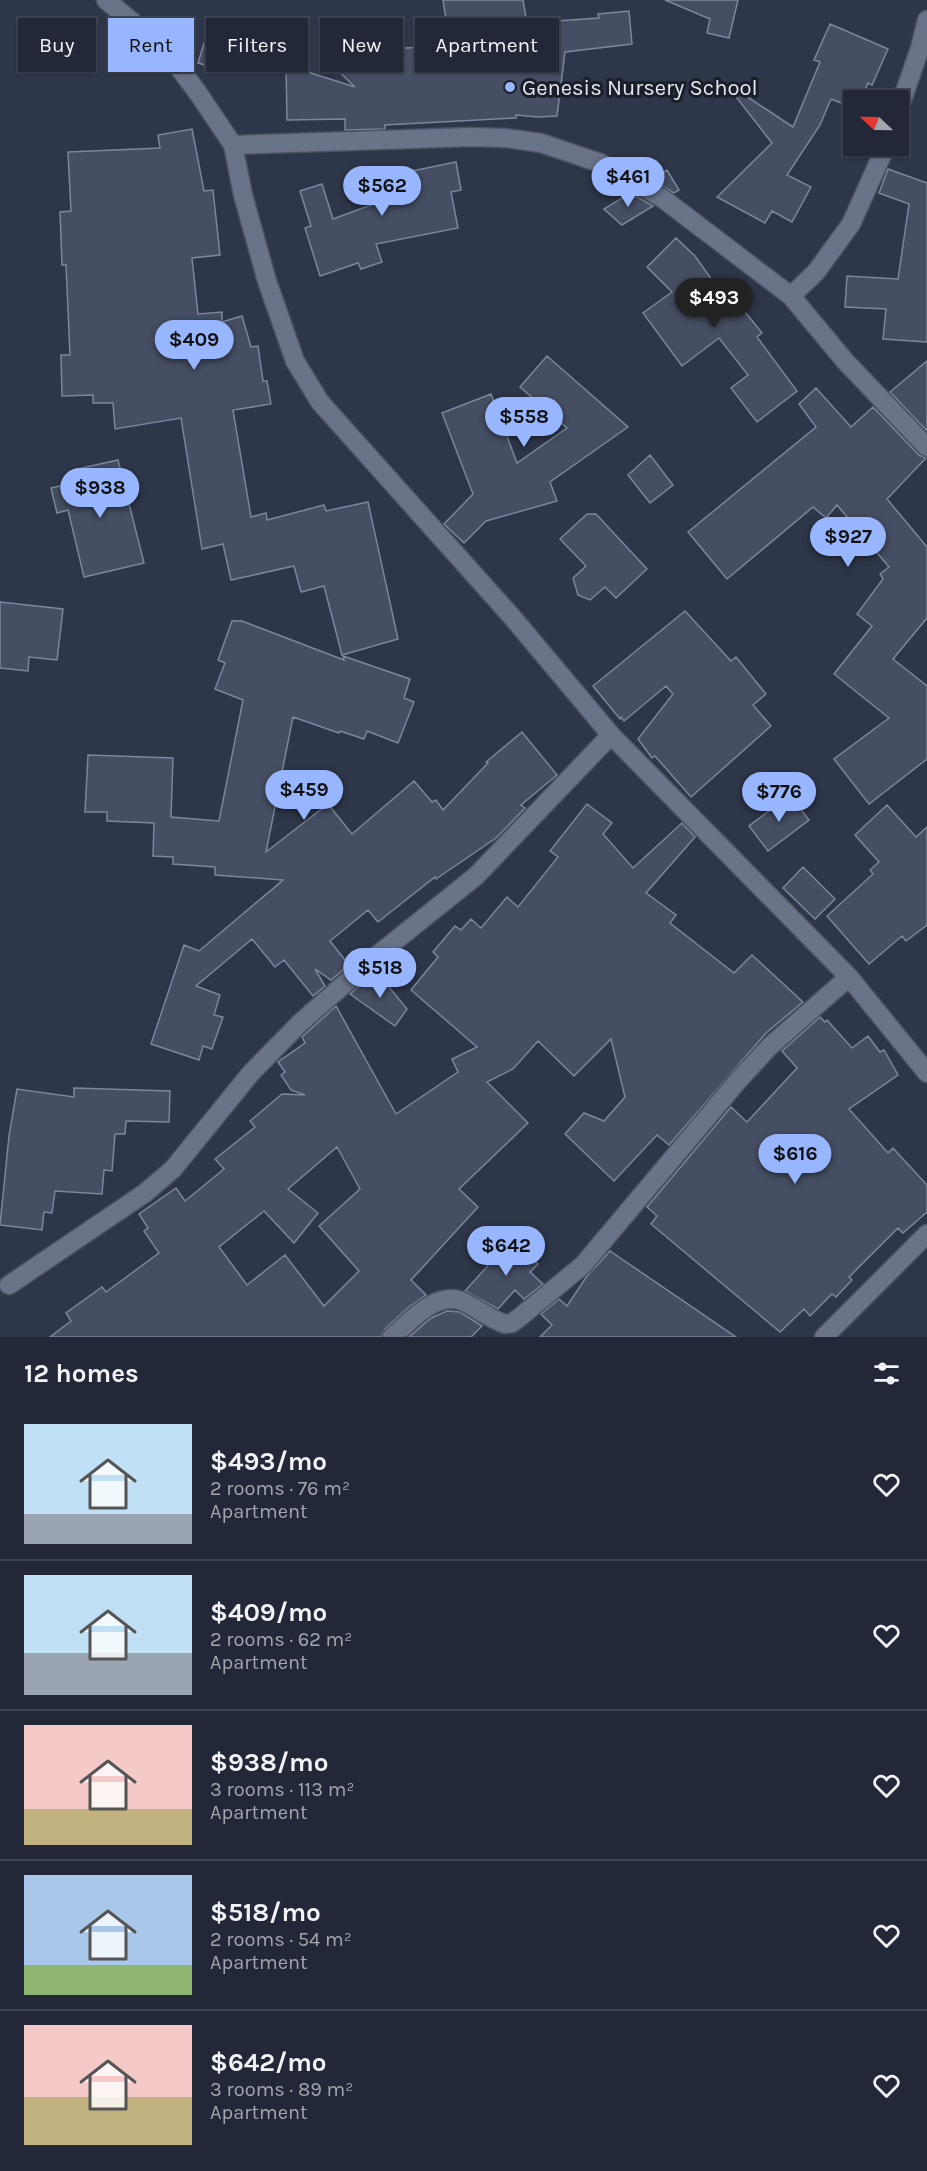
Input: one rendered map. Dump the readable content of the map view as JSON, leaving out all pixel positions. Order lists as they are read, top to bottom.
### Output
{
  "places": ["Genesis Nursery School"],
  "north": "left",
  "page": {
    "chip": [
      "Buy",
      "Rent",
      "Filters",
      "New",
      "Apartment"
    ],
    "price": [
      "$461",
      "$562",
      "$493",
      "$409",
      "$558",
      "$938",
      "$927",
      "$459",
      "$776",
      "$518",
      "$616",
      "$642"
    ],
    "heading": "12 homes",
    "list": [
      {
        "name": "$493/mo",
        "note": "2 rooms · 76 m² · Apartment"
      },
      {
        "name": "$409/mo",
        "note": "2 rooms · 62 m² · Apartment"
      },
      {
        "name": "$938/mo",
        "note": "3 rooms · 113 m² · Apartment"
      },
      {
        "name": "$518/mo",
        "note": "2 rooms · 54 m² · Apartment"
      },
      {
        "name": "$642/mo",
        "note": "3 rooms · 89 m² · Apartment"
      }
    ]
  }
}
